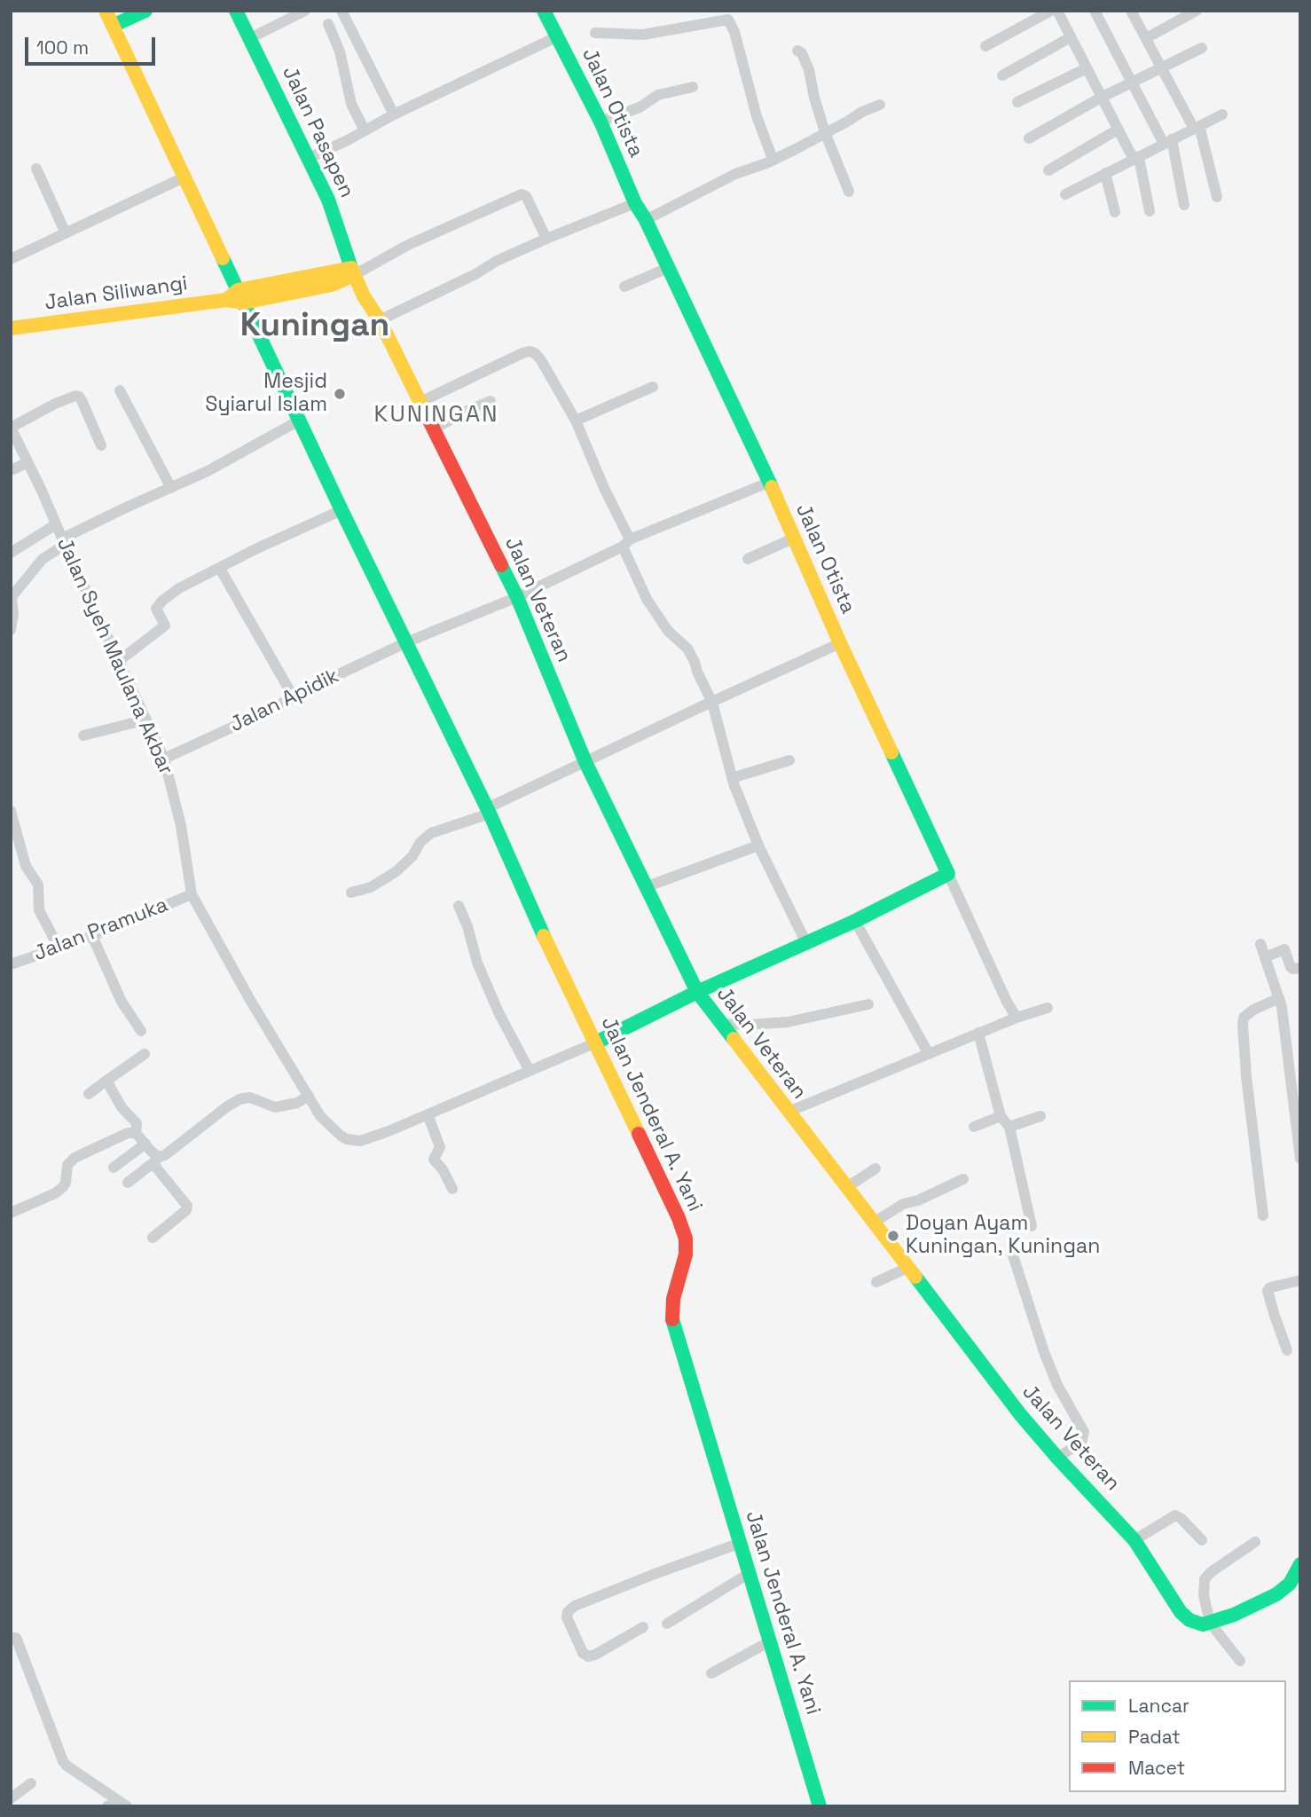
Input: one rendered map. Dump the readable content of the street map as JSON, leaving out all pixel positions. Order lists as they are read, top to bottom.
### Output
{
  "streets": {
    "main road": [
      "Jalan Otista",
      "Jalan Pasapen",
      "Jalan Siliwangi",
      "Jalan Veteran",
      "Jalan Jenderal A. Yani"
    ],
    "street": ["Jalan Syeh Maulana Akbar", "Jalan Apidik", "Jalan Pramuka"]
  },
  "crossings": [
    ["Jalan Otista", "Jalan Apidik"],
    ["Jalan Pasapen", "Jalan Siliwangi"],
    ["Jalan Pasapen", "Jalan Veteran"],
    ["Jalan Siliwangi", "Jalan Jenderal A. Yani"],
    ["Jalan Veteran", "Jalan Apidik"],
    ["Jalan Syeh Maulana Akbar", "Jalan Apidik"],
    ["Jalan Syeh Maulana Akbar", "Jalan Pramuka"],
    ["Jalan Syeh Maulana Akbar", "Jalan Jenderal A. Yani"],
    ["Jalan Apidik", "Jalan Jenderal A. Yani"]
  ],
  "districts": ["Kuningan", "KUNINGAN"],
  "places": ["Mesjid Syiarul Islam", "Doyan Ayam Kuningan, Kuningan"],
  "legend": ["Lancar", "Padat", "Macet"],
  "scale_bar": "100 m"
}
